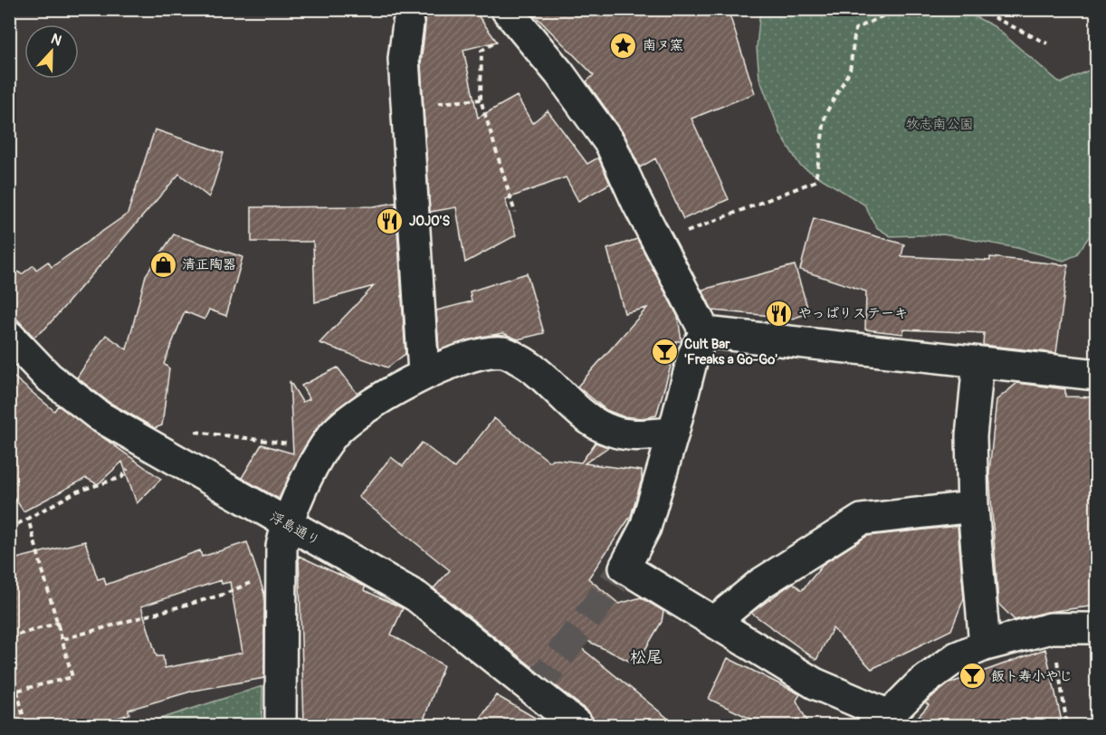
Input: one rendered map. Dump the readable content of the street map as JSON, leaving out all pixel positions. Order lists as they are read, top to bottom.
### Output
{
  "streets": {
    "street": ["浮島通り"]
  },
  "districts": ["松尾"],
  "parks": ["牧志南公園"],
  "places": {
    "place": ["南ヌ窯"],
    "restaurant": ["JOJO'S", "やっぱりステーキ"],
    "shop": ["清正陶器"],
    "bar": ["Cult Bar 'Freaks a Go-Go'", "飯ト寿小やじ"]
  },
  "north": "top"
}
